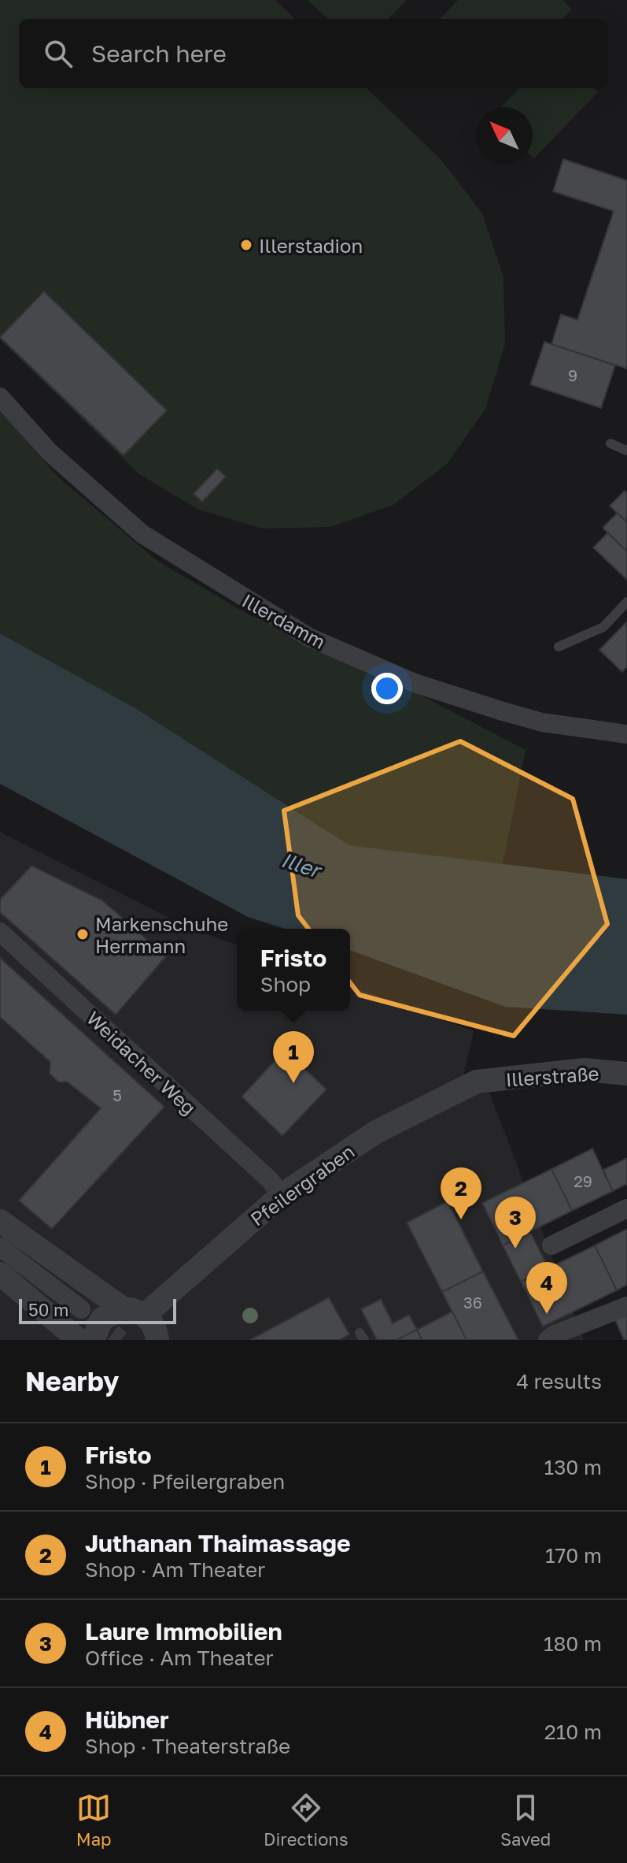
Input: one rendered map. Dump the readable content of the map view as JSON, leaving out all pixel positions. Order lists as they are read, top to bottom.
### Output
{
  "streets": {
    "street": [
      "Illerdamm",
      "Weidacher Weg",
      "Illerstraße",
      "Pfeilergraben"
    ]
  },
  "crossings": [
    ["Weidacher Weg", "Pfeilergraben"],
    ["Illerstraße", "Pfeilergraben"]
  ],
  "water": ["Iller"],
  "places": ["Illerstadion", "Markenschuhe Herrmann"],
  "house_numbers": [
    "9",
    "5",
    "29",
    "36"
  ],
  "scale_bar": "50 m",
  "north": "top left",
  "page": {
    "search": "Search here",
    "popup": ["Fristo", "Shop"],
    "pins": [
      "1",
      "2",
      "3",
      "4"
    ],
    "scale": "50 m",
    "heading": ["Nearby", "4 results"],
    "list": [
      {
        "mark": "1",
        "name": "Fristo",
        "note": "Shop · Pfeilergraben",
        "value": "130 m"
      },
      {
        "mark": "2",
        "name": "Juthanan Thaimassage",
        "note": "Shop · Am Theater",
        "value": "170 m"
      },
      {
        "mark": "3",
        "name": "Laure Immobilien",
        "note": "Office · Am Theater",
        "value": "180 m"
      },
      {
        "mark": "4",
        "name": "Hübner",
        "note": "Shop · Theaterstraße",
        "value": "210 m"
      }
    ],
    "nav": ["Map", "Directions", "Saved"]
  }
}
